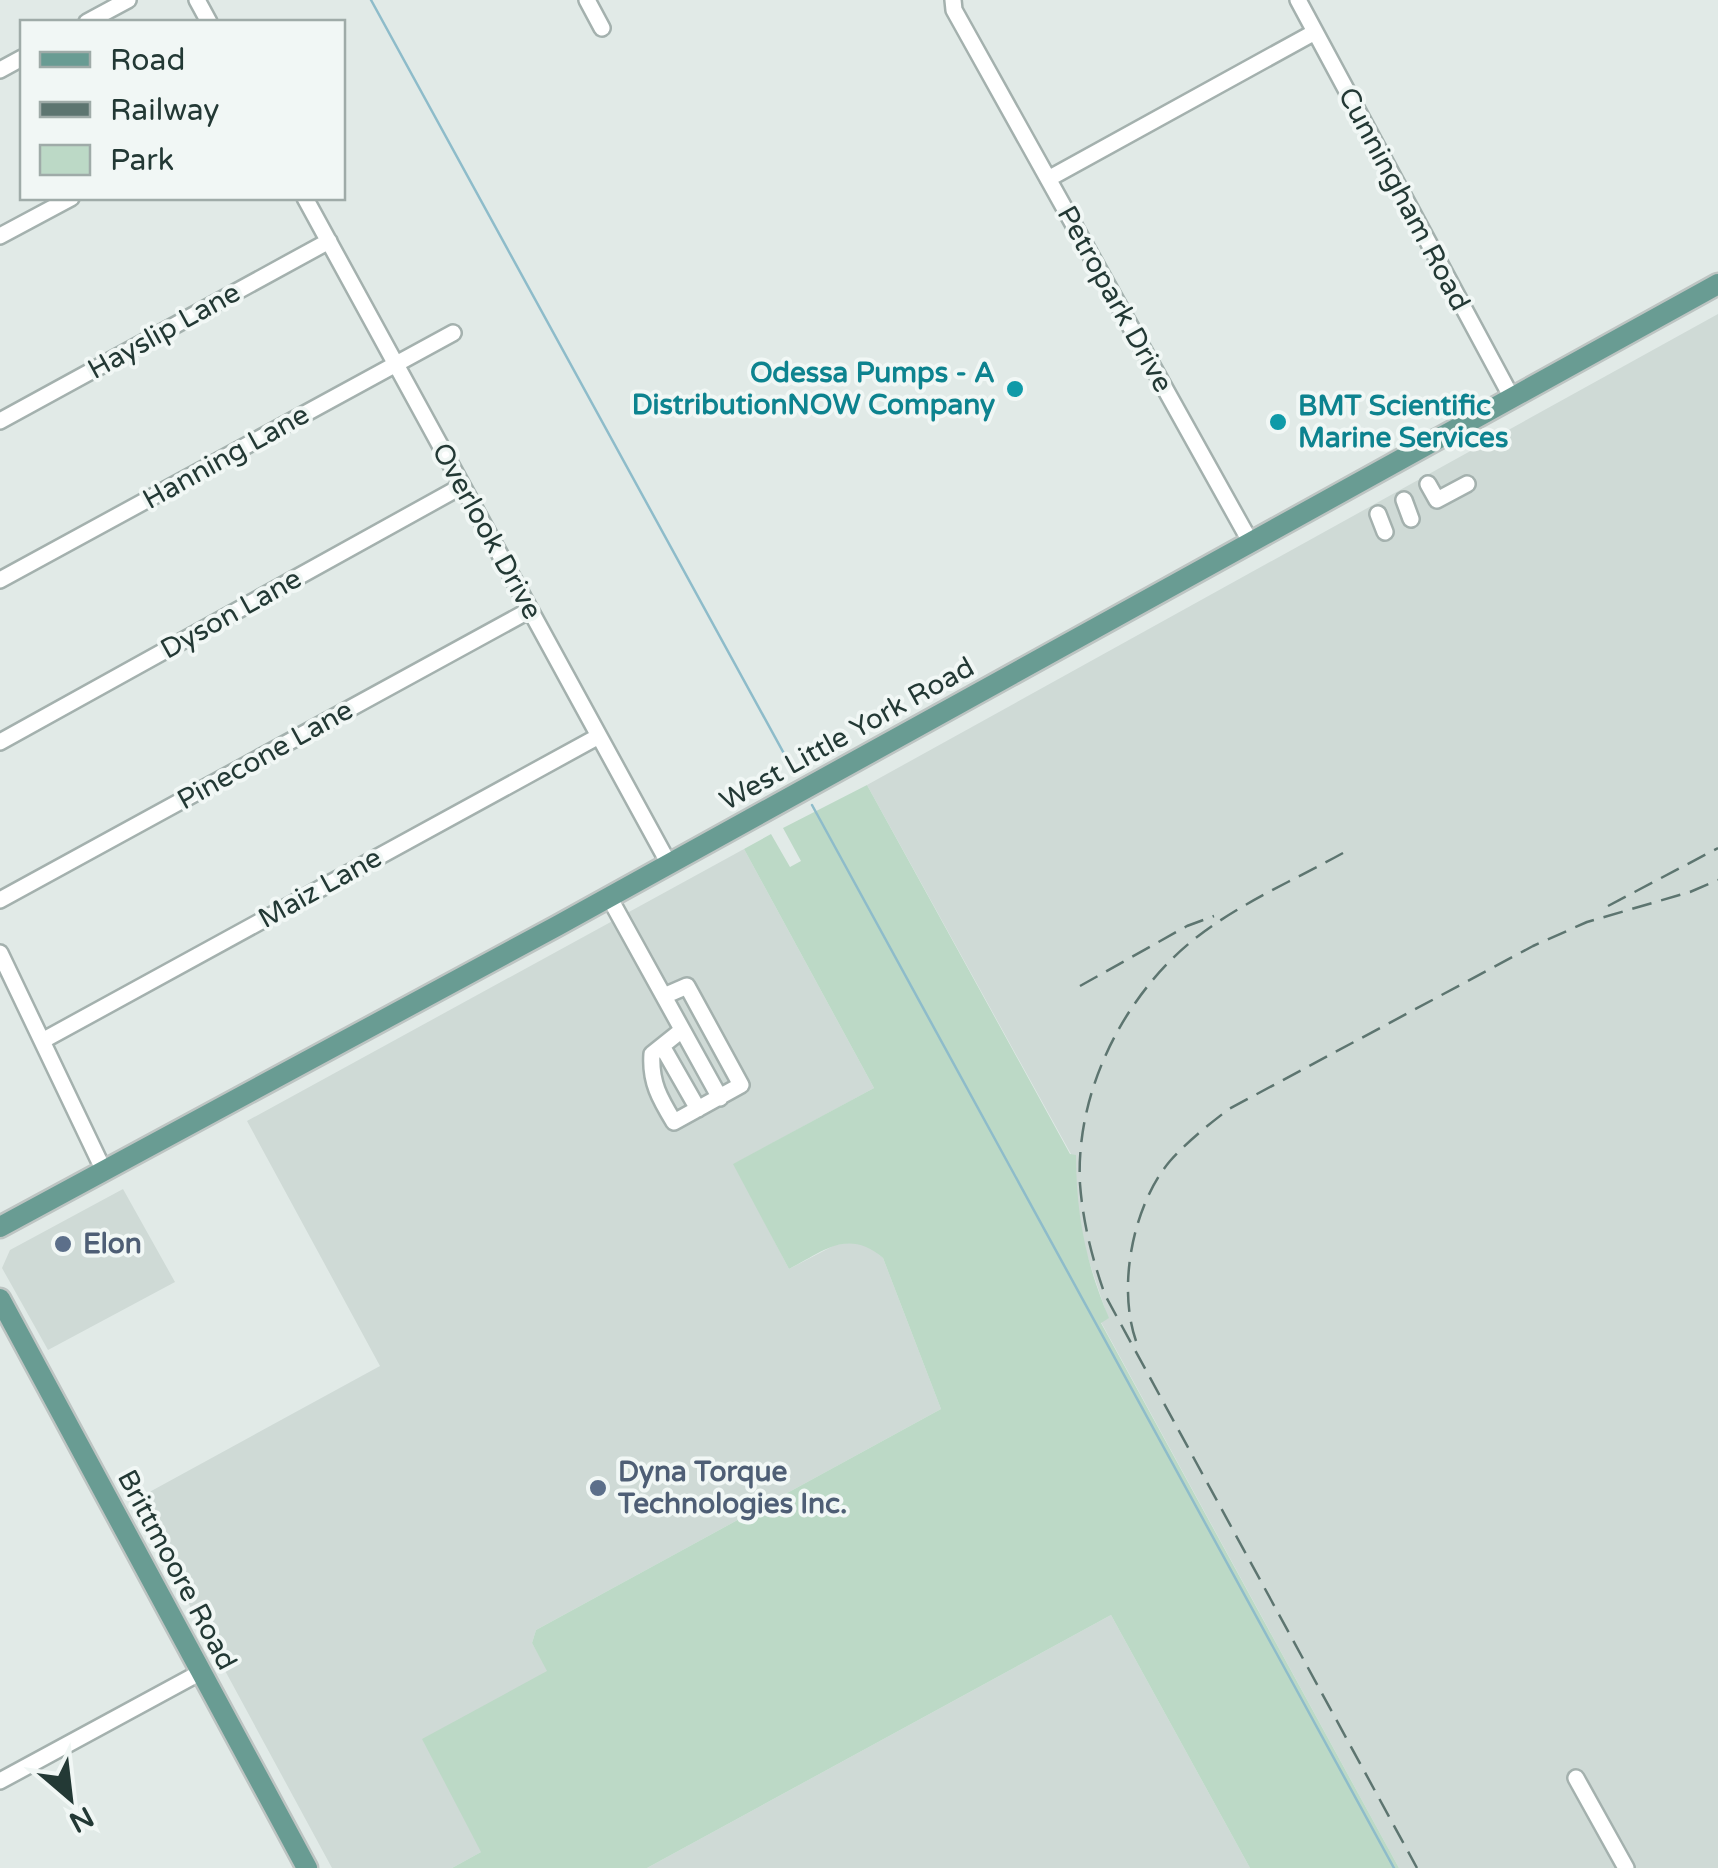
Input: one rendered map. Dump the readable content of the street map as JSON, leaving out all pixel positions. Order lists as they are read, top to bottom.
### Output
{
  "streets": {
    "main road": ["West Little York Road", "Brittmoore Road"],
    "street": [
      "Cunningham Road",
      "Petropark Drive",
      "Hayslip Lane",
      "Hanning Lane",
      "Overlook Drive",
      "Dyson Lane",
      "Pinecone Lane",
      "Maiz Lane"
    ]
  },
  "crossings": [
    ["Cunningham Road", "West Little York Road"],
    ["Petropark Drive", "West Little York Road"],
    ["Hayslip Lane", "Overlook Drive"],
    ["Hanning Lane", "Overlook Drive"],
    ["Overlook Drive", "Dyson Lane"],
    ["Overlook Drive", "West Little York Road"],
    ["Overlook Drive", "Pinecone Lane"],
    ["Overlook Drive", "Maiz Lane"]
  ],
  "places": [
    "Odessa Pumps - A DistributionNOW Company",
    "BMT Scientific Marine Services",
    "Elon",
    "Dyna Torque Technologies Inc."
  ],
  "legend": ["Road", "Railway", "Park"],
  "north": "bottom right"
}
